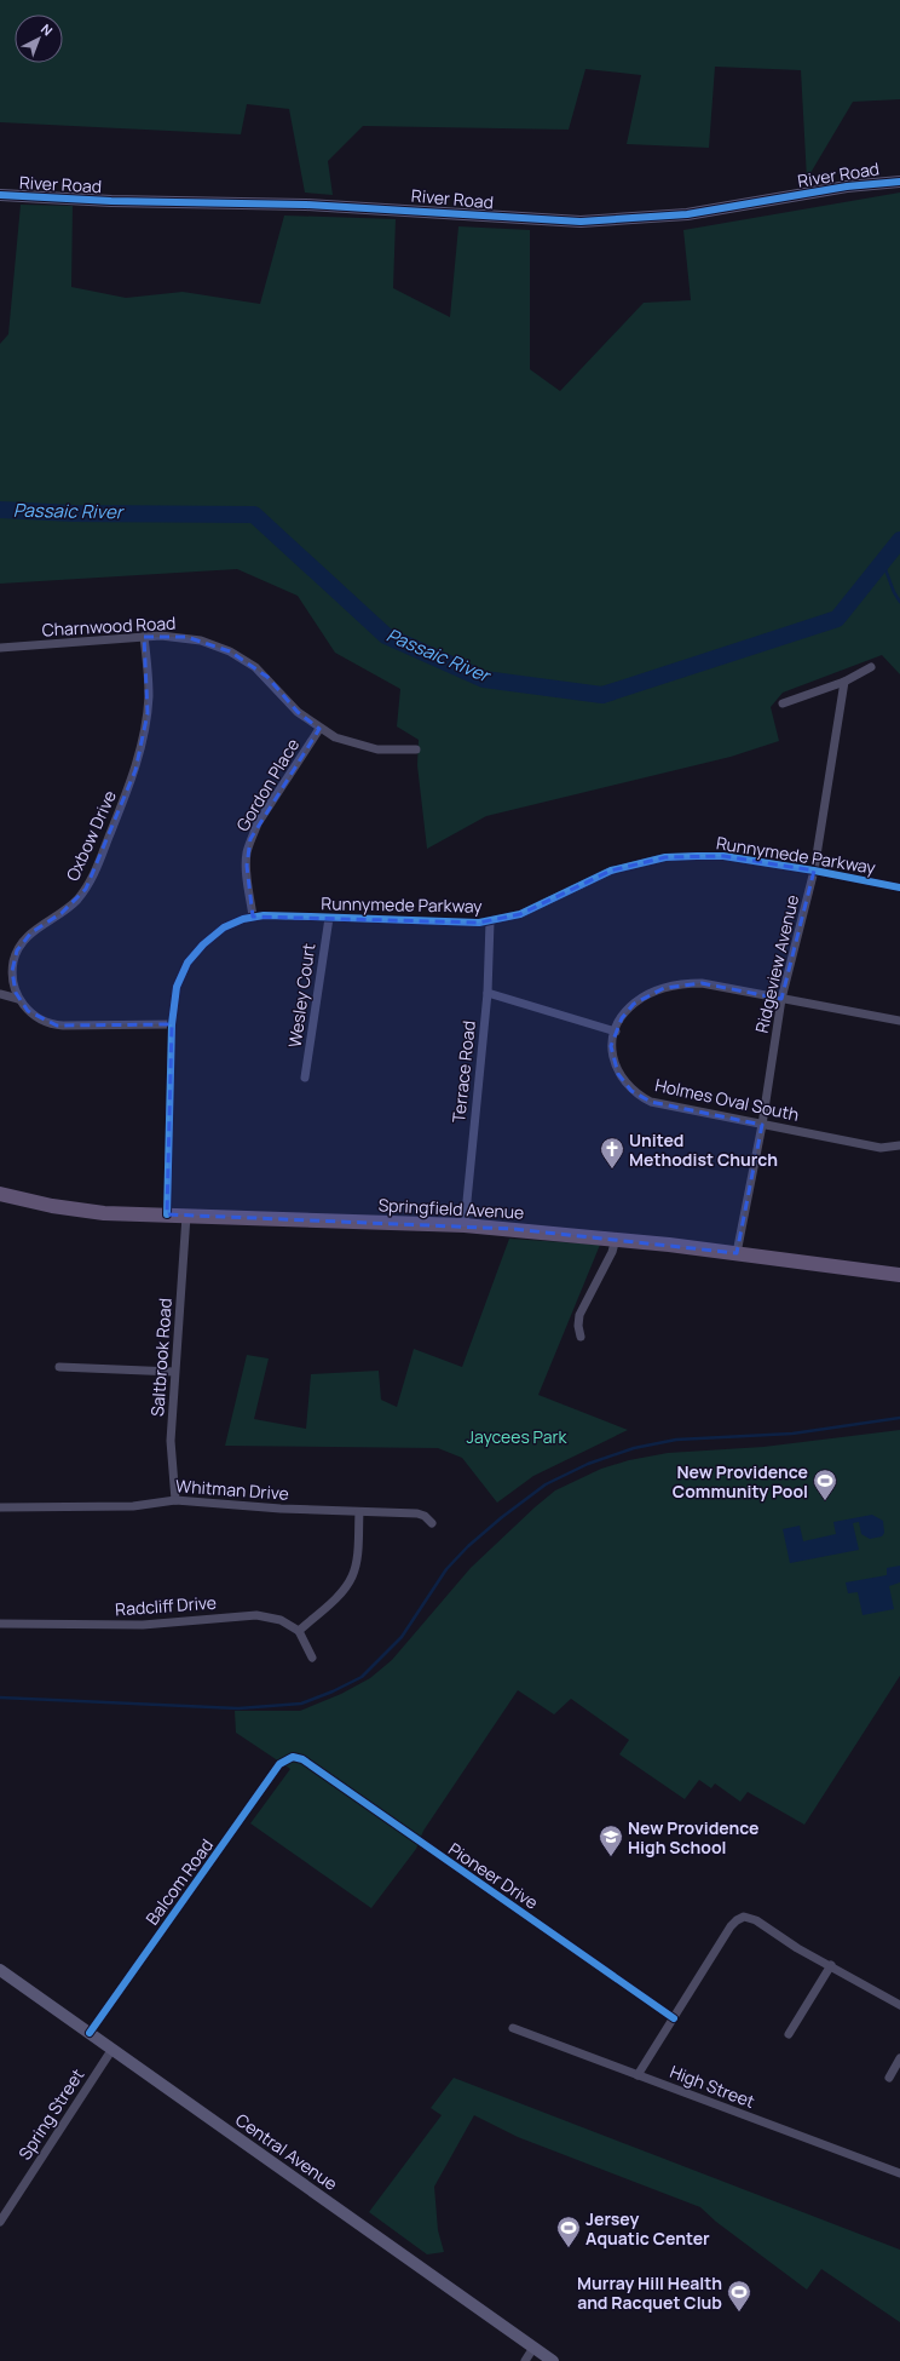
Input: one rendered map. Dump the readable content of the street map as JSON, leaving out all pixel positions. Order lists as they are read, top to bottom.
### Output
{
  "streets": {
    "main road": ["Springfield Avenue"],
    "street": [
      "River Road",
      "Charnwood Road",
      "Gordon Place",
      "Oxbow Drive",
      "Runnymede Parkway",
      "Ridgeview Avenue",
      "Wesley Court",
      "Terrace Road",
      "Holmes Oval South",
      "Saltbrook Road",
      "Whitman Drive",
      "Radcliff Drive",
      "Pioneer Drive",
      "Balcom Road",
      "High Street",
      "Spring Street",
      "Central Avenue"
    ]
  },
  "crossings": [
    ["Charnwood Road", "Gordon Place"],
    ["Charnwood Road", "Oxbow Drive"],
    ["Gordon Place", "Runnymede Parkway"],
    ["Oxbow Drive", "Runnymede Parkway"],
    ["Runnymede Parkway", "Ridgeview Avenue"],
    ["Runnymede Parkway", "Wesley Court"],
    ["Runnymede Parkway", "Terrace Road"],
    ["Runnymede Parkway", "Springfield Avenue"],
    ["Ridgeview Avenue", "Holmes Oval South"],
    ["Ridgeview Avenue", "Springfield Avenue"],
    ["Terrace Road", "Springfield Avenue"],
    ["Springfield Avenue", "Saltbrook Road"],
    ["Saltbrook Road", "Whitman Drive"],
    ["Pioneer Drive", "Balcom Road"],
    ["Balcom Road", "Central Avenue"],
    ["Spring Street", "Central Avenue"]
  ],
  "water": ["Passaic River"],
  "parks": ["Jaycees Park"],
  "places": {
    "church": ["United Methodist Church"],
    "sports": ["New Providence Community Pool", "Jersey Aquatic Center", "Murray Hill Health and Racquet Club"],
    "school or university": ["New Providence High School"]
  },
  "north": "top right"
}
